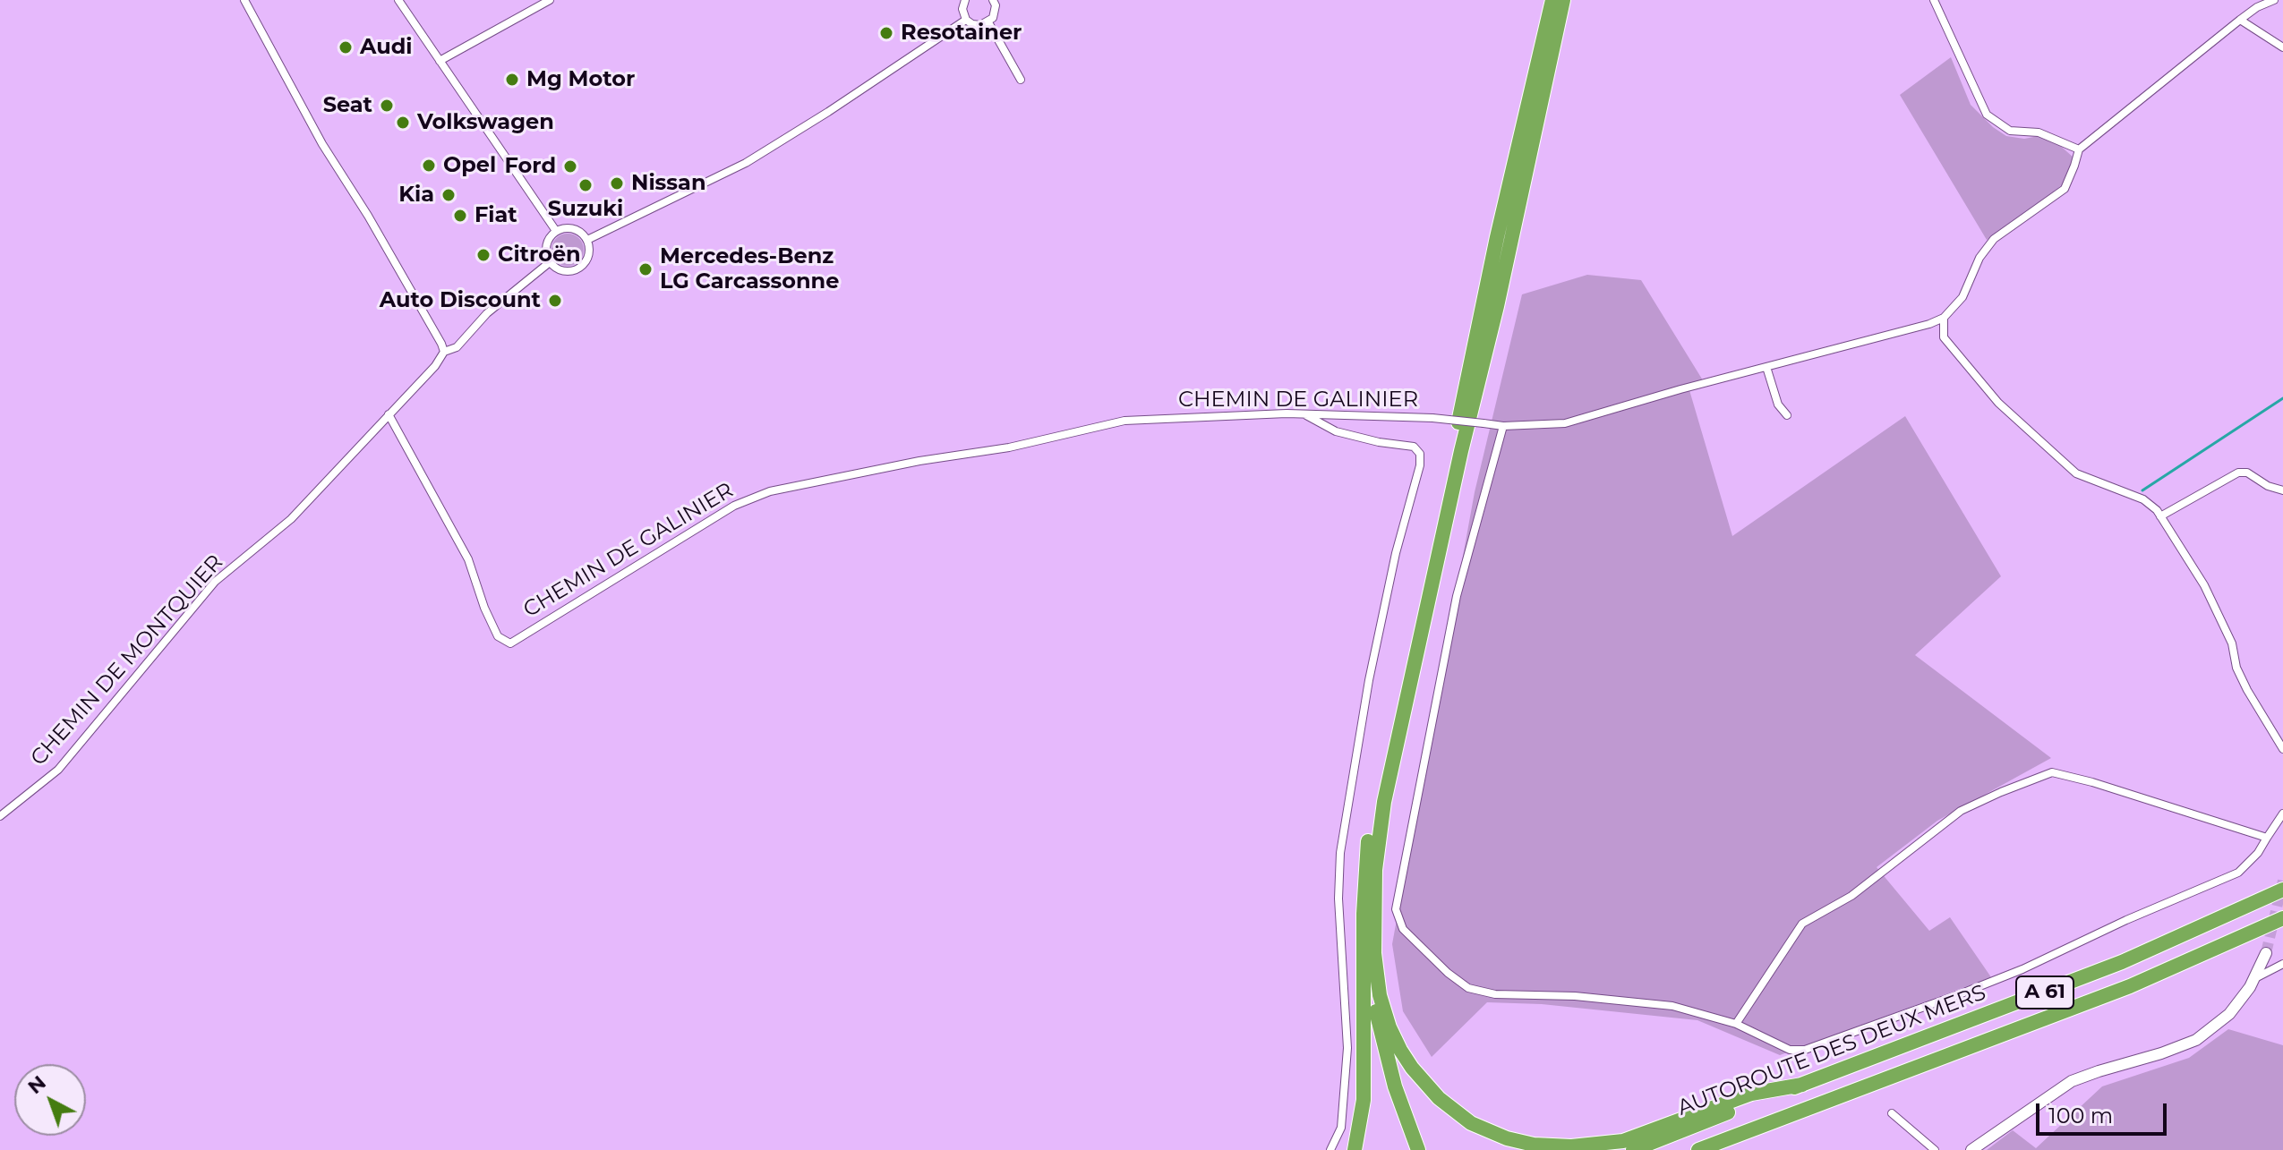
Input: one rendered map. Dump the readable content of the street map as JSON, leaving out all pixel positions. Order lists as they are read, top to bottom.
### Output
{
  "streets": {
    "highway": ["A 61", "AUTOROUTE DES DEUX MERS"],
    "street": ["CHEMIN DE GALINIER", "CHEMIN DE MONTQUIER"]
  },
  "crossings": [
    ["CHEMIN DE GALINIER", "CHEMIN DE MONTQUIER"]
  ],
  "places": [
    "Resotainer",
    "Audi",
    "Mg Motor",
    "Seat",
    "Volkswagen",
    "Opel",
    "Ford",
    "Nissan",
    "Suzuki",
    "Kia",
    "Fiat",
    "Citroën",
    "Mercedes-Benz LG Carcassonne",
    "Auto Discount"
  ],
  "scale_bar": "100 m",
  "north": "top left"
}
